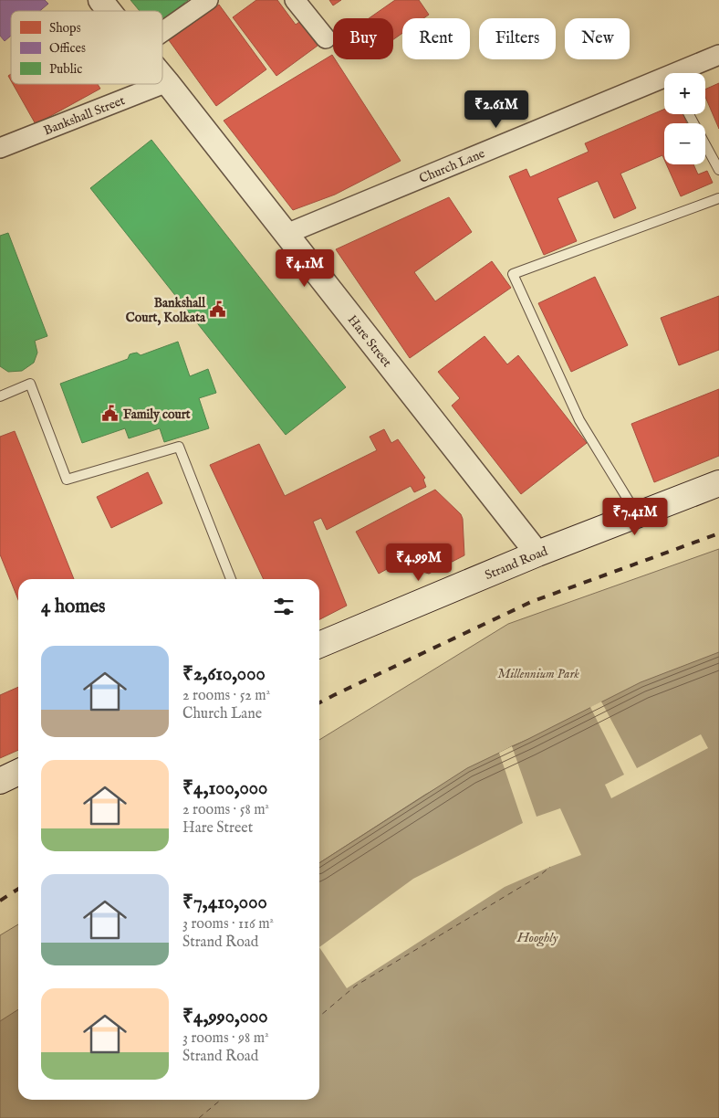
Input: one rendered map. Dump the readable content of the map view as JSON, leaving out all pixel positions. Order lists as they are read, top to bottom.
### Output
{
  "streets": {
    "main road": ["Strand Road"],
    "street": ["Bankshall Street", "Church Lane", "Hare Street"]
  },
  "crossings": [
    ["Bankshall Street", "Hare Street"],
    ["Church Lane", "Hare Street"],
    ["Hare Street", "Strand Road"]
  ],
  "water": ["Hooghly"],
  "parks": ["Millennium Park"],
  "places": {
    "public building": ["Bankshall Court, Kolkata", "Family court"]
  },
  "legend": ["Shops", "Offices", "Public"],
  "page": {
    "chip": [
      "Buy",
      "Rent",
      "Filters",
      "New"
    ],
    "map_buttons": ["+", "−"],
    "price": [
      "₹2.61M",
      "₹4.1M",
      "₹7.41M",
      "₹4.99M"
    ],
    "heading": "4 homes",
    "list": [
      {
        "name": "₹2,610,000",
        "note": "2 rooms · 52 m² · Church Lane"
      },
      {
        "name": "₹4,100,000",
        "note": "2 rooms · 58 m² · Hare Street"
      },
      {
        "name": "₹7,410,000",
        "note": "3 rooms · 116 m² · Strand Road"
      },
      {
        "name": "₹4,990,000",
        "note": "3 rooms · 98 m² · Strand Road"
      }
    ]
  }
}
